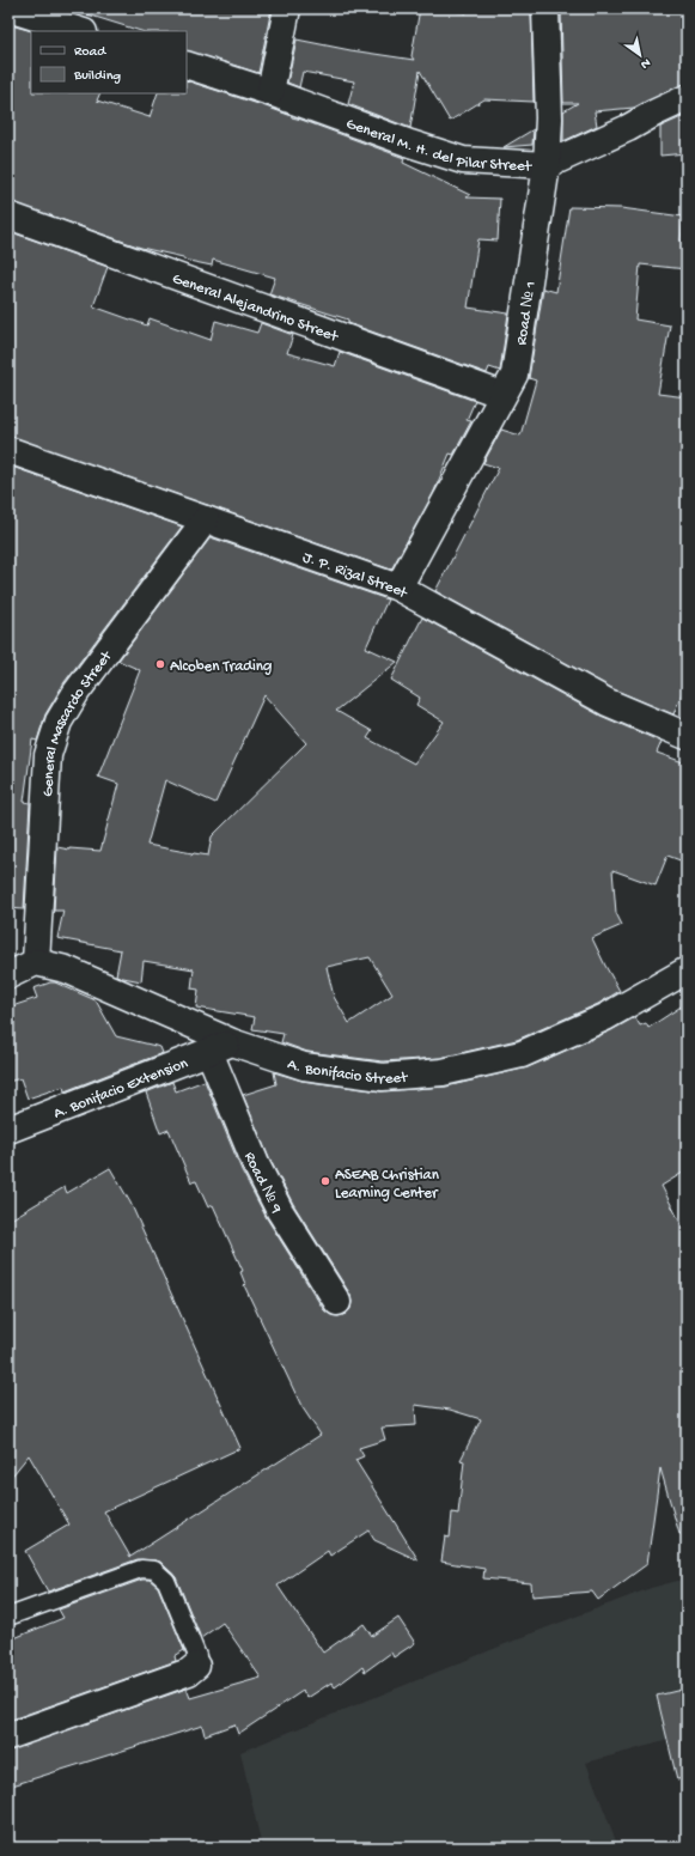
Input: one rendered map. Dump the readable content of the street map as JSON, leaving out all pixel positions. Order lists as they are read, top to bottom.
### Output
{
  "streets": {
    "street": [
      "General M. H. del Pilar Street",
      "General Alejandrino Street",
      "Road № 1",
      "J. P. Rizal Street",
      "General Mascardo Street",
      "A. Bonifacio Street",
      "A. Bonifacio Extension",
      "Road № 9"
    ]
  },
  "crossings": [
    ["General M. H. del Pilar Street", "Road № 1"],
    ["General Alejandrino Street", "Road № 1"],
    ["Road № 1", "J. P. Rizal Street"],
    ["J. P. Rizal Street", "General Mascardo Street"],
    ["General Mascardo Street", "A. Bonifacio Street"],
    ["A. Bonifacio Street", "A. Bonifacio Extension"],
    ["A. Bonifacio Street", "Road № 9"],
    ["A. Bonifacio Extension", "Road № 9"]
  ],
  "places": ["Alcoben Trading", "ASEAB Christian Learning Center"],
  "legend": ["Road", "Building"],
  "north": "bottom right"
}
